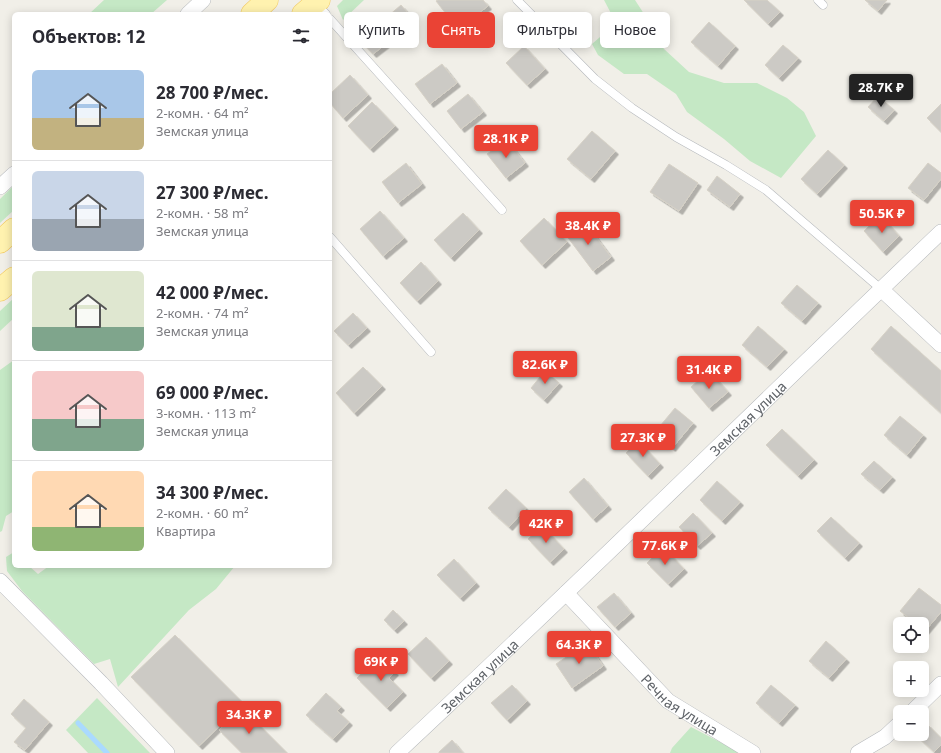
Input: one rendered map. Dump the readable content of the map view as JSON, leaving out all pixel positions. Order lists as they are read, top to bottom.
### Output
{
  "streets": {
    "street": ["Земская улица", "Речная улица"]
  },
  "crossings": [
    ["Земская улица", "Речная улица"]
  ],
  "page": {
    "chip": [
      "Купить",
      "Снять",
      "Фильтры",
      "Новое"
    ],
    "heading": "Объектов: 12",
    "list": [
      {
        "name": "28 700 ₽/мес.",
        "note": "2-комн. · 64 m² · Земская улица"
      },
      {
        "name": "27 300 ₽/мес.",
        "note": "2-комн. · 58 m² · Земская улица"
      },
      {
        "name": "42 000 ₽/мес.",
        "note": "2-комн. · 74 m² · Земская улица"
      },
      {
        "name": "69 000 ₽/мес.",
        "note": "3-комн. · 113 m² · Земская улица"
      },
      {
        "name": "34 300 ₽/мес.",
        "note": "2-комн. · 60 m² · Квартира"
      }
    ],
    "price": [
      "28.7K ₽",
      "28.1K ₽",
      "50.5K ₽",
      "38.4K ₽",
      "82.6K ₽",
      "31.4K ₽",
      "27.3K ₽",
      "42K ₽",
      "77.6K ₽",
      "64.3K ₽",
      "69K ₽",
      "34.3K ₽"
    ],
    "map_buttons": ["+", "−"]
  }
}
